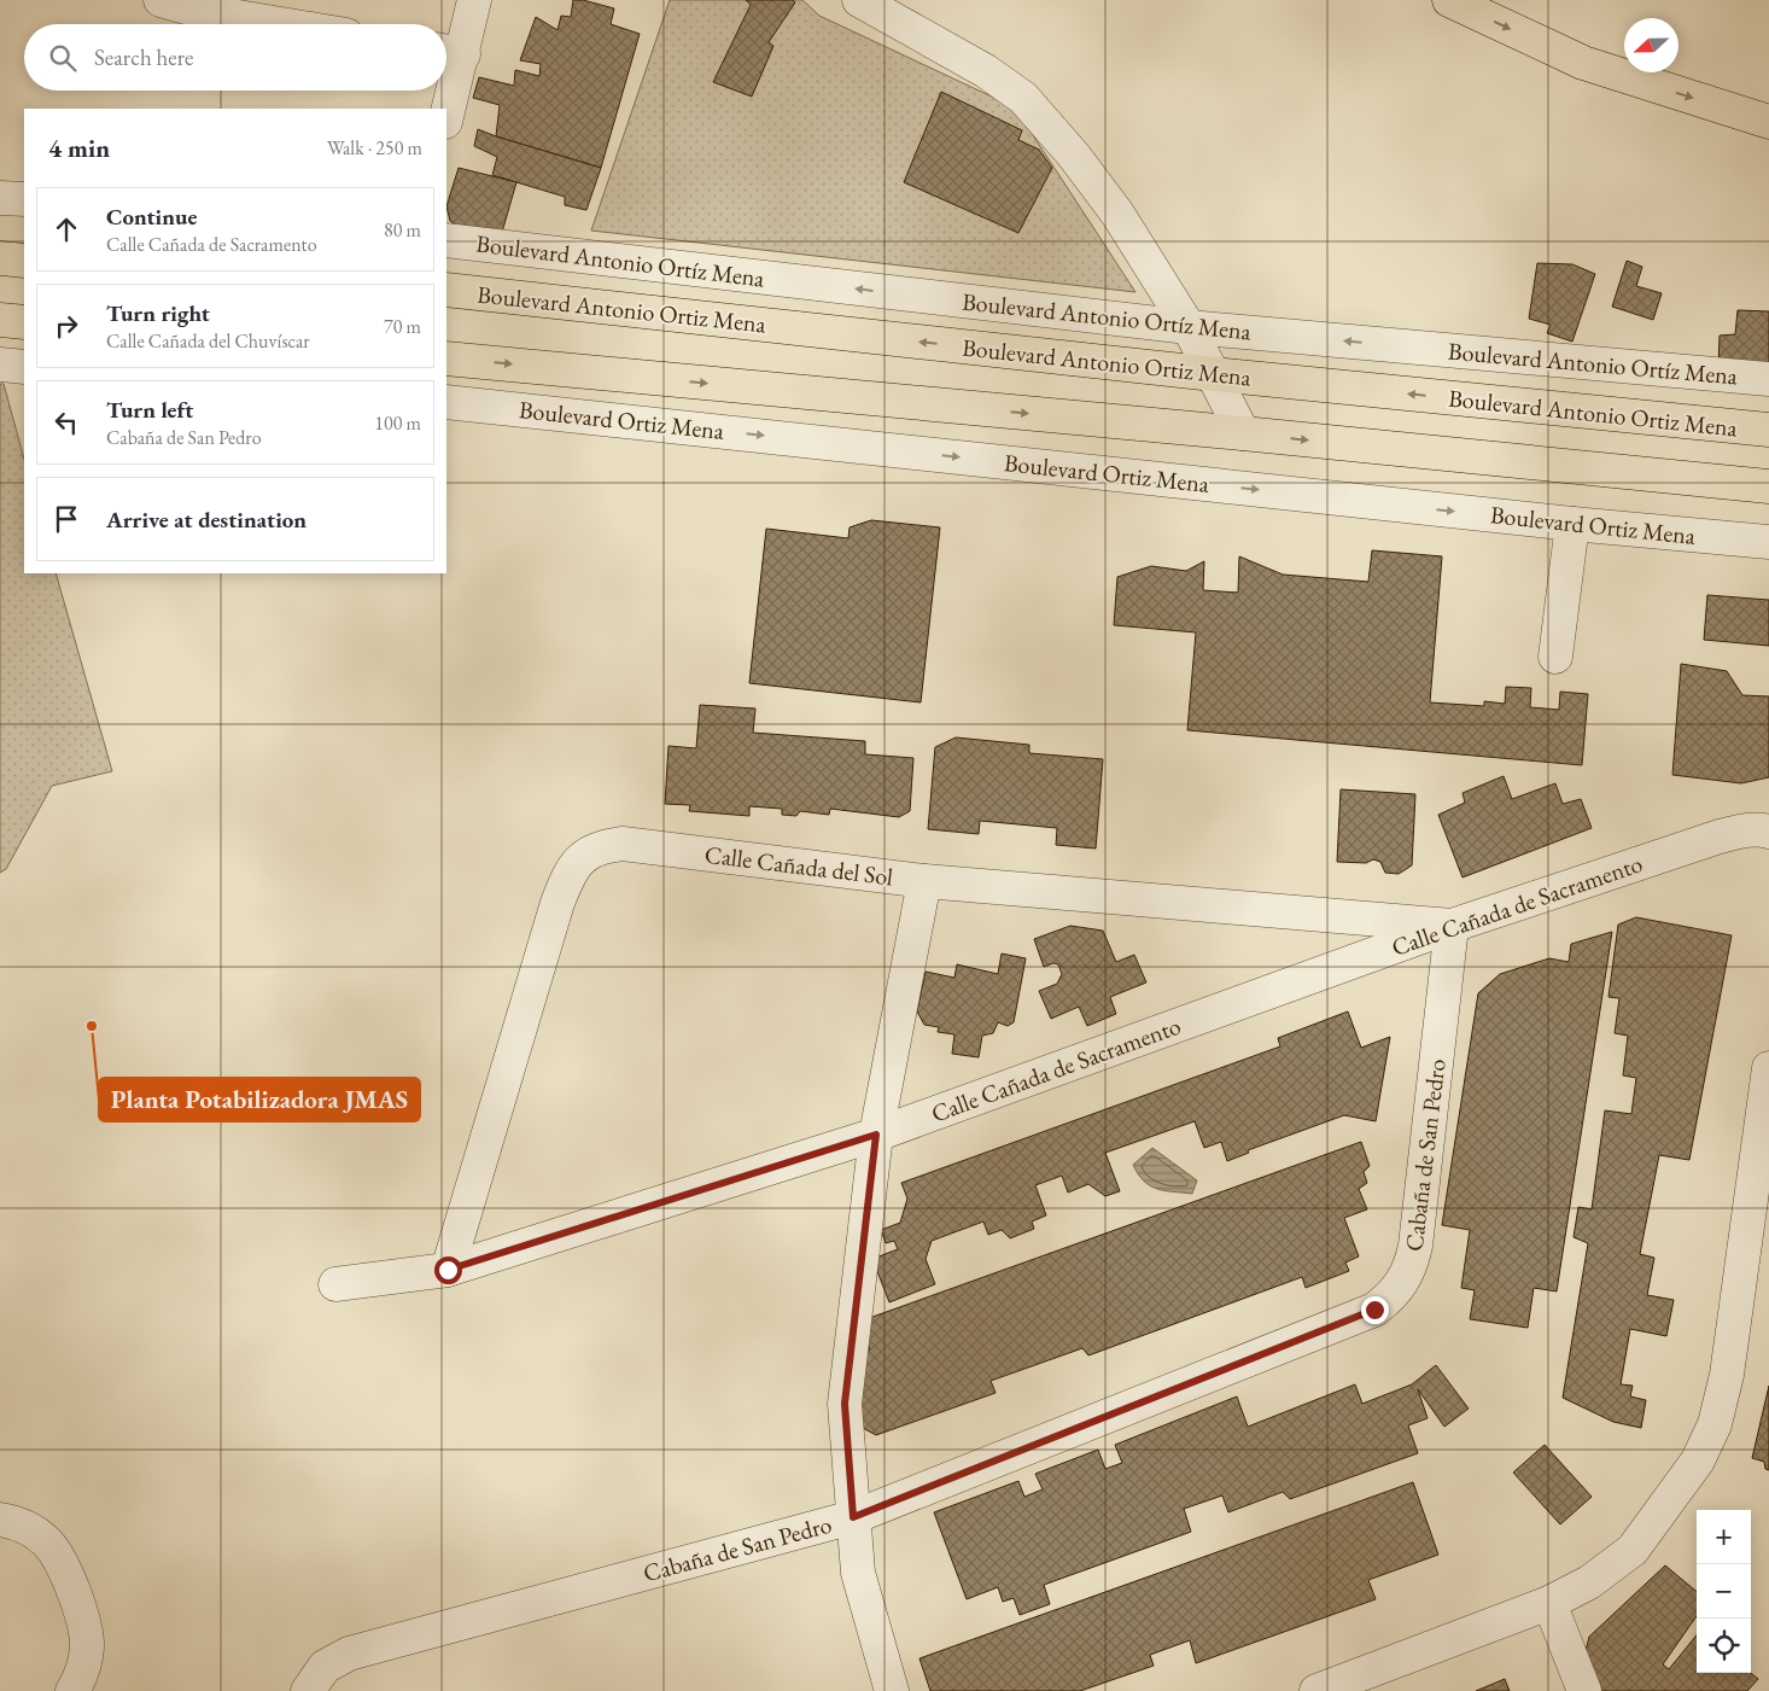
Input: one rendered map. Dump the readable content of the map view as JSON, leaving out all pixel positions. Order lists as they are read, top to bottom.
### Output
{
  "streets": {
    "main road": ["Boulevard Antonio Ortiz Mena"],
    "street": [
      "Boulevard Antonio Ortíz Mena",
      "Boulevard Ortiz Mena",
      "Calle Cañada del Sol",
      "Calle Cañada de Sacramento",
      "Cabaña de San Pedro"
    ]
  },
  "crossings": [
    ["Calle Cañada del Sol", "Calle Cañada de Sacramento"],
    ["Calle Cañada del Sol", "Cabaña de San Pedro"],
    ["Calle Cañada de Sacramento", "Cabaña de San Pedro"]
  ],
  "one_way": ["Boulevard Antonio Ortíz Mena", "Boulevard Ortiz Mena"],
  "places": ["Planta Potabilizadora JMAS"],
  "north": "left",
  "page": {
    "search": "Search here",
    "heading": ["4 min", "Walk · 250 m"],
    "list": [
      ["Continue", "Calle Cañada de Sacramento", "80 m"],
      ["Turn right", "Calle Cañada del Chuvíscar", "70 m"],
      ["Turn left", "Cabaña de San Pedro", "100 m"],
      "Arrive at destination"
    ],
    "map_buttons": ["+", "−"]
  }
}
